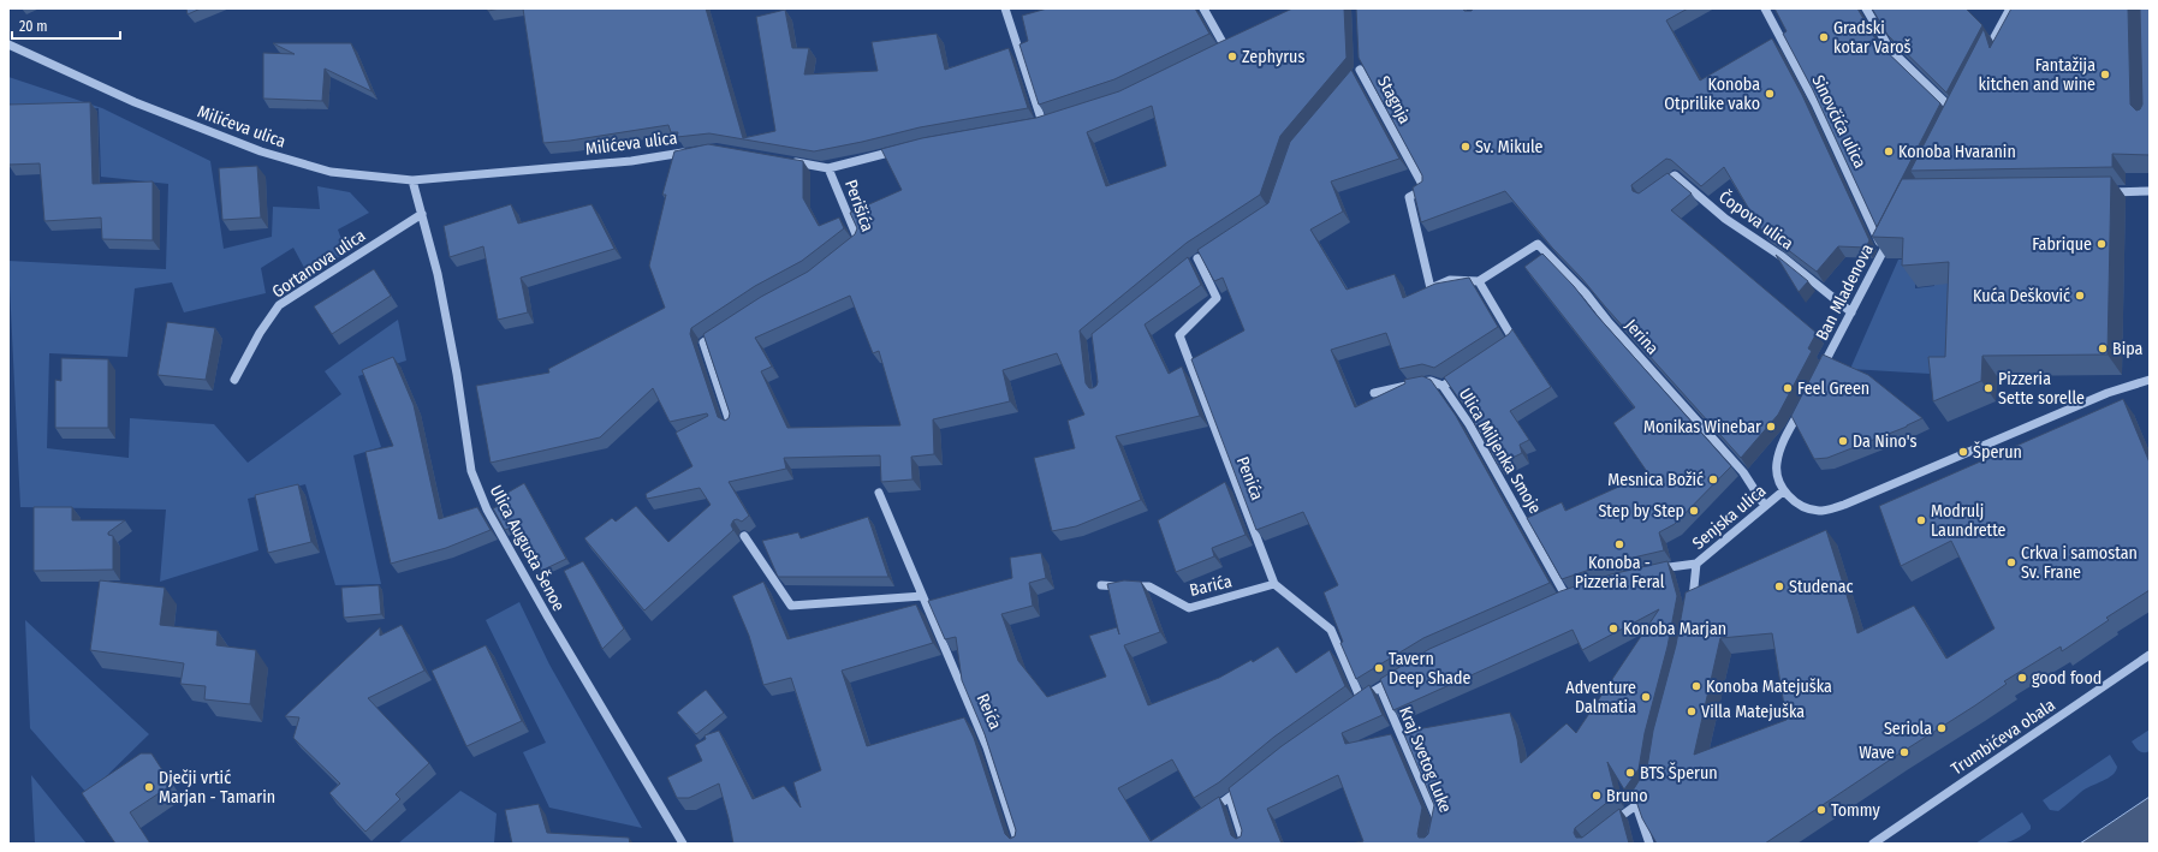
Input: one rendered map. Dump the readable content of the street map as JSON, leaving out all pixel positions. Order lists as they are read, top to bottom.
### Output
{
  "streets": {
    "street": [
      "Stagnja",
      "Sinovčića ulica",
      "Milićeva ulica",
      "Perišića",
      "Čopova ulica",
      "Gortanova ulica",
      "Ban Mladenova",
      "Jerina",
      "Ulica Miljenka Smoje",
      "Penića",
      "Senjska ulica",
      "Ulica Augusta Šenoe",
      "Barića",
      "Reića",
      "Trumbićeva obala",
      "Kraj Svetog Luke"
    ]
  },
  "crossings": [
    ["Stagnja", "Jerina"],
    ["Sinovčića ulica", "Ban Mladenova"],
    ["Milićeva ulica", "Ulica Augusta Šenoe"],
    ["Čopova ulica", "Ban Mladenova"],
    ["Gortanova ulica", "Ulica Augusta Šenoe"],
    ["Jerina", "Senjska ulica"],
    ["Penića", "Barića"],
    ["Penića", "Kraj Svetog Luke"]
  ],
  "places": [
    "Gradski kotar Varoš",
    "Zephyrus",
    "Fantažija kitchen and wine",
    "Konoba Otprilike vako",
    "Sv. Mikule",
    "Konoba Hvaranin",
    "Fabrique",
    "Kuća Dešković",
    "Bipa",
    "Feel Green",
    "Pizzeria Sette sorelle",
    "Monikas Winebar",
    "Da Nino's",
    "Šperun",
    "Mesnica Božić",
    "Step by Step",
    "Modrulj Laundrette",
    "Konoba - Pizzeria Feral",
    "Crkva i samostan Sv. Frane",
    "Studenac",
    "Konoba Marjan",
    "Tavern Deep Shade",
    "good food",
    "Konoba Matejuška",
    "Adventure Dalmatia",
    "Villa Matejuška",
    "Seriola",
    "Wave",
    "BTS Šperun",
    "Dječji vrtić Marjan - Tamarin",
    "Bruno",
    "Tommy"
  ],
  "scale_bar": "20 m"
}
